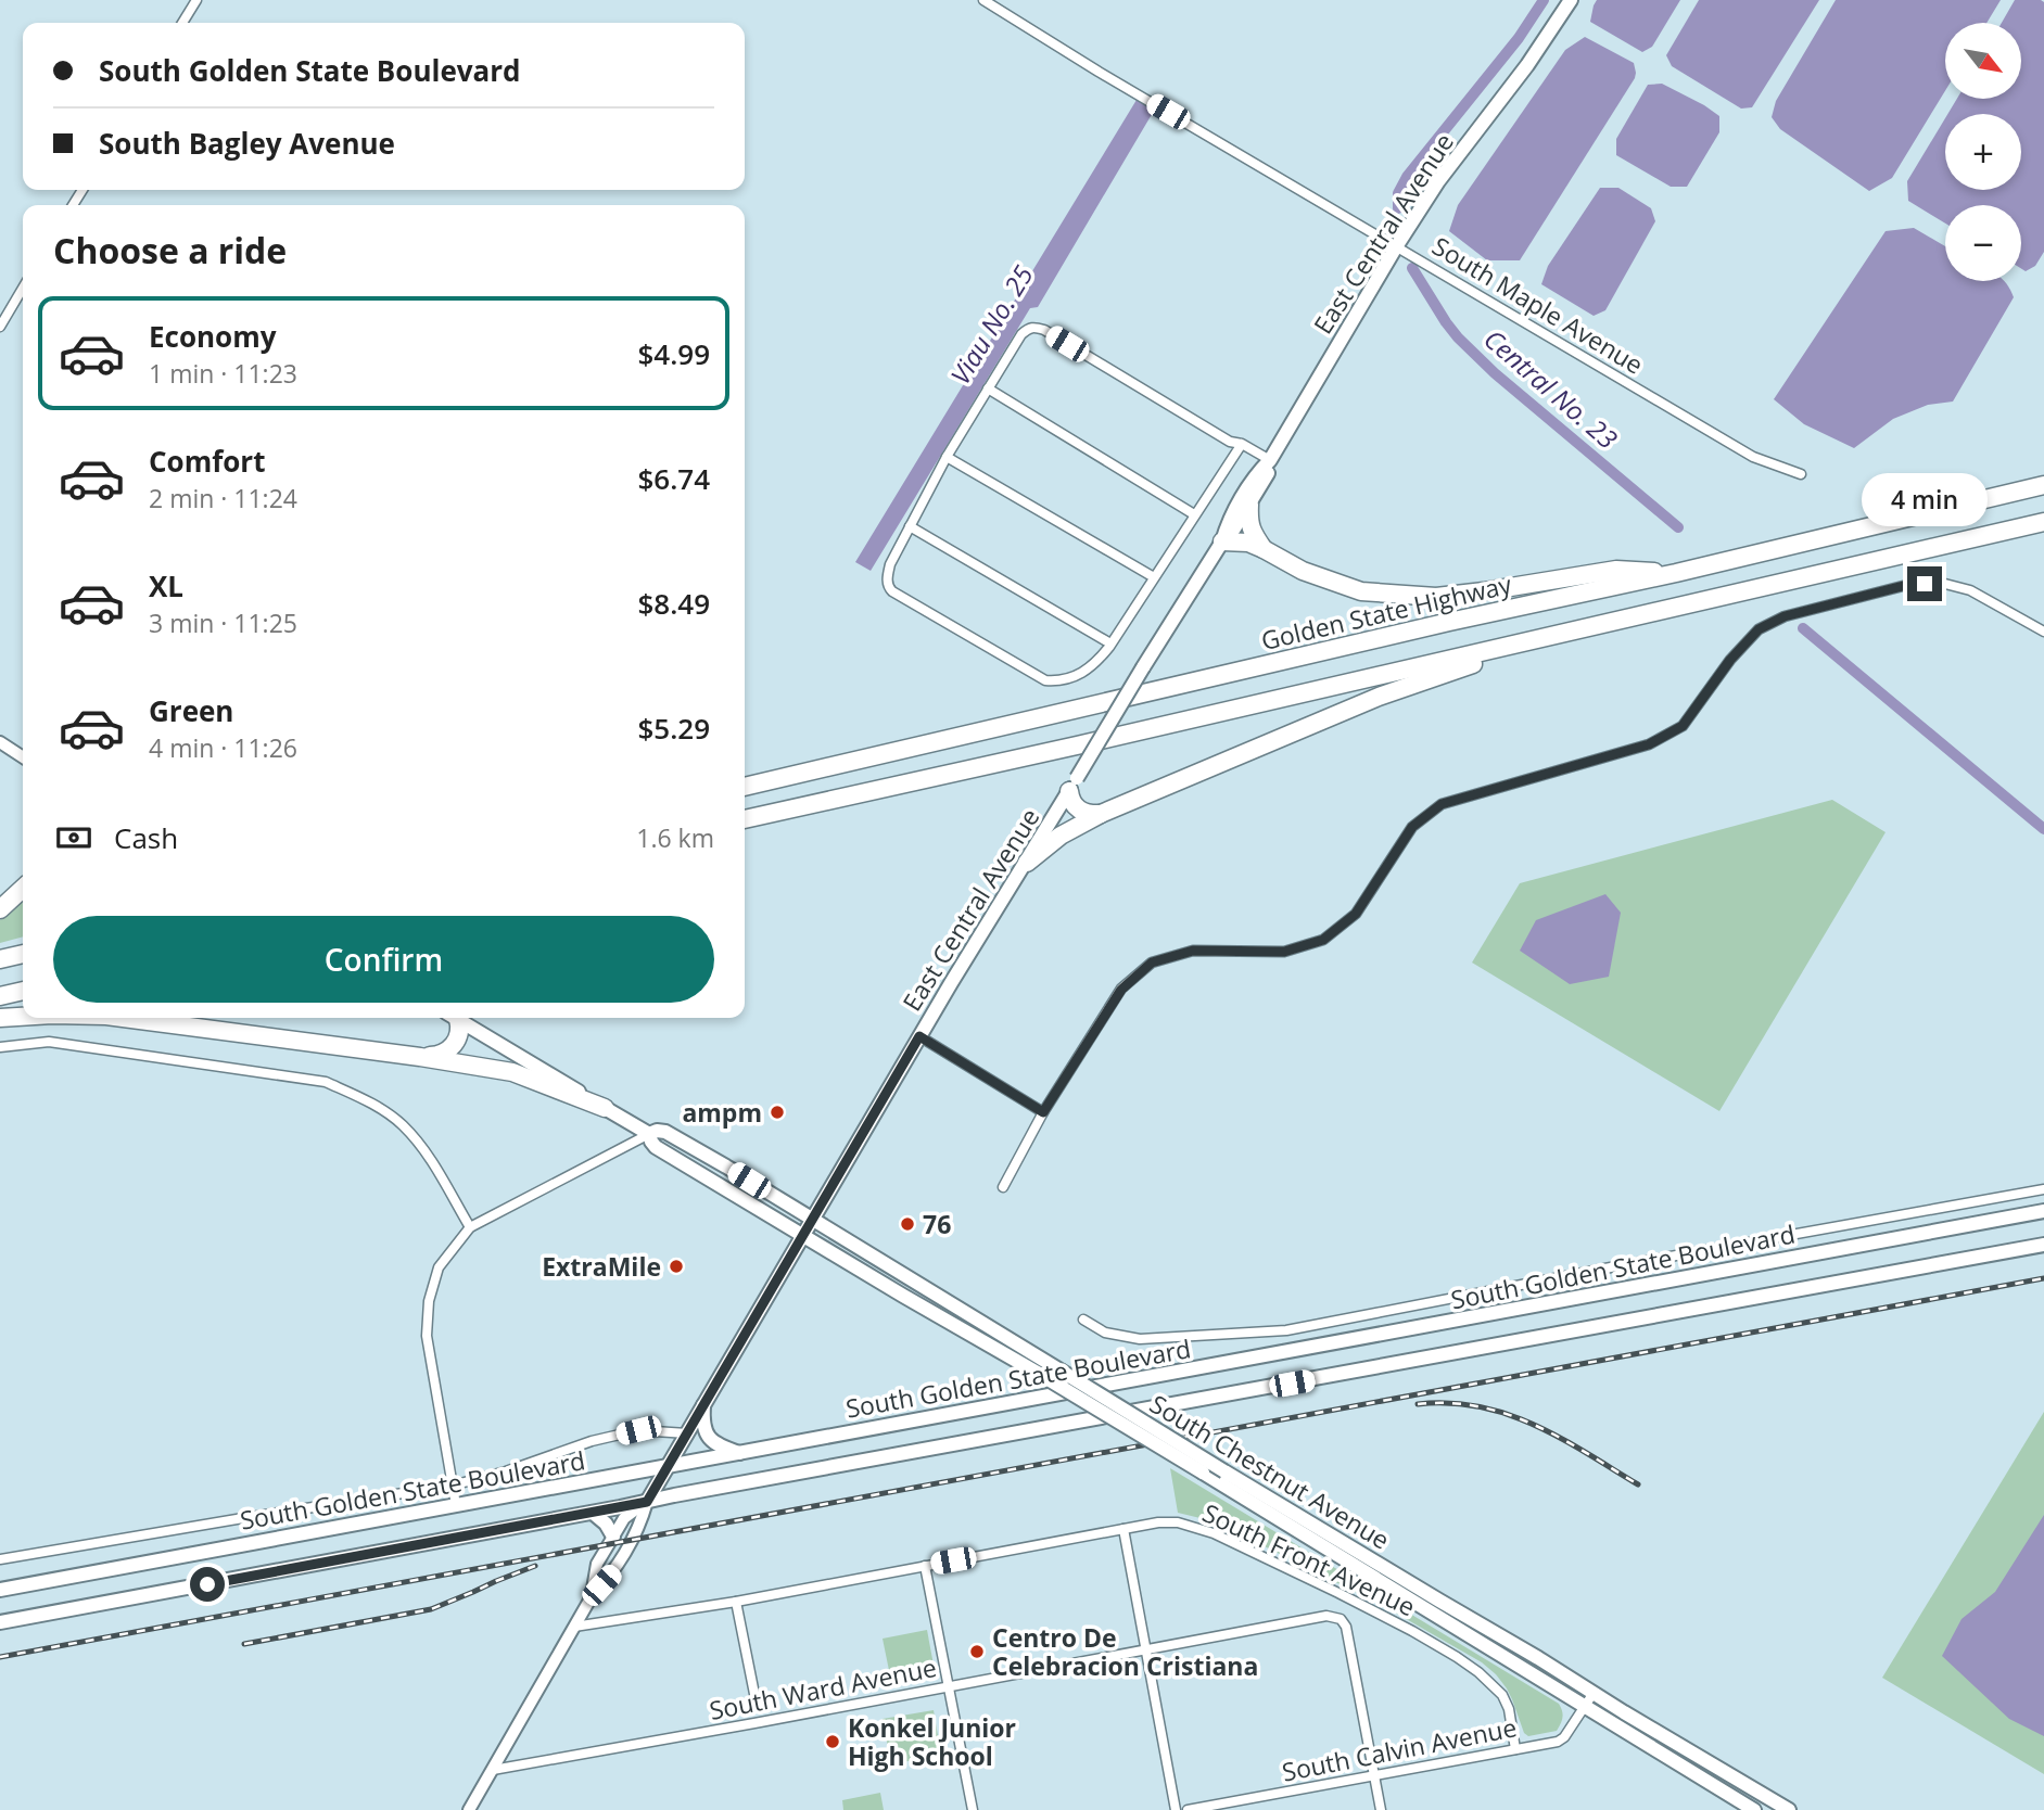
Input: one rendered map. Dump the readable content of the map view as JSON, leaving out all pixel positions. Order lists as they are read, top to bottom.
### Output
{
  "streets": {
    "highway": ["Golden State Highway"],
    "main road": ["East Central Avenue", "South Golden State Boulevard", "South Chestnut Avenue"],
    "street": [
      "South Maple Avenue",
      "South Front Avenue",
      "South Ward Avenue",
      "South Calvin Avenue"
    ]
  },
  "crossings": [
    ["East Central Avenue", "South Maple Avenue"],
    ["East Central Avenue", "South Golden State Boulevard"],
    ["East Central Avenue", "South Chestnut Avenue"],
    ["East Central Avenue", "South Front Avenue"],
    ["East Central Avenue", "South Ward Avenue"],
    ["South Chestnut Avenue", "South Calvin Avenue"],
    ["South Front Avenue", "South Calvin Avenue"],
    ["South Ward Avenue", "South Calvin Avenue"]
  ],
  "water": ["Viau No. 25", "Central No. 23"],
  "places": [
    "ampm",
    "76",
    "ExtraMile",
    "Centro De Celebracion Cristiana",
    "Konkel Junior High School"
  ],
  "north": "bottom right",
  "page": {
    "map_buttons": ["+", "−"],
    "banner": ["South Golden State Boulevard", "South Bagley Avenue"],
    "heading": "Choose a ride",
    "list": [
      {
        "name": "Economy",
        "note": "1 min · 11:23",
        "value": "$4.99"
      },
      {
        "name": "Comfort",
        "note": "2 min · 11:24",
        "value": "$6.74"
      },
      {
        "name": "XL",
        "note": "3 min · 11:25",
        "value": "$8.49"
      },
      {
        "name": "Green",
        "note": "4 min · 11:26",
        "value": "$5.29"
      }
    ],
    "bubble": "4 min",
    "pay": ["Cash", "1.6 km"],
    "buttons": "Confirm"
  }
}
